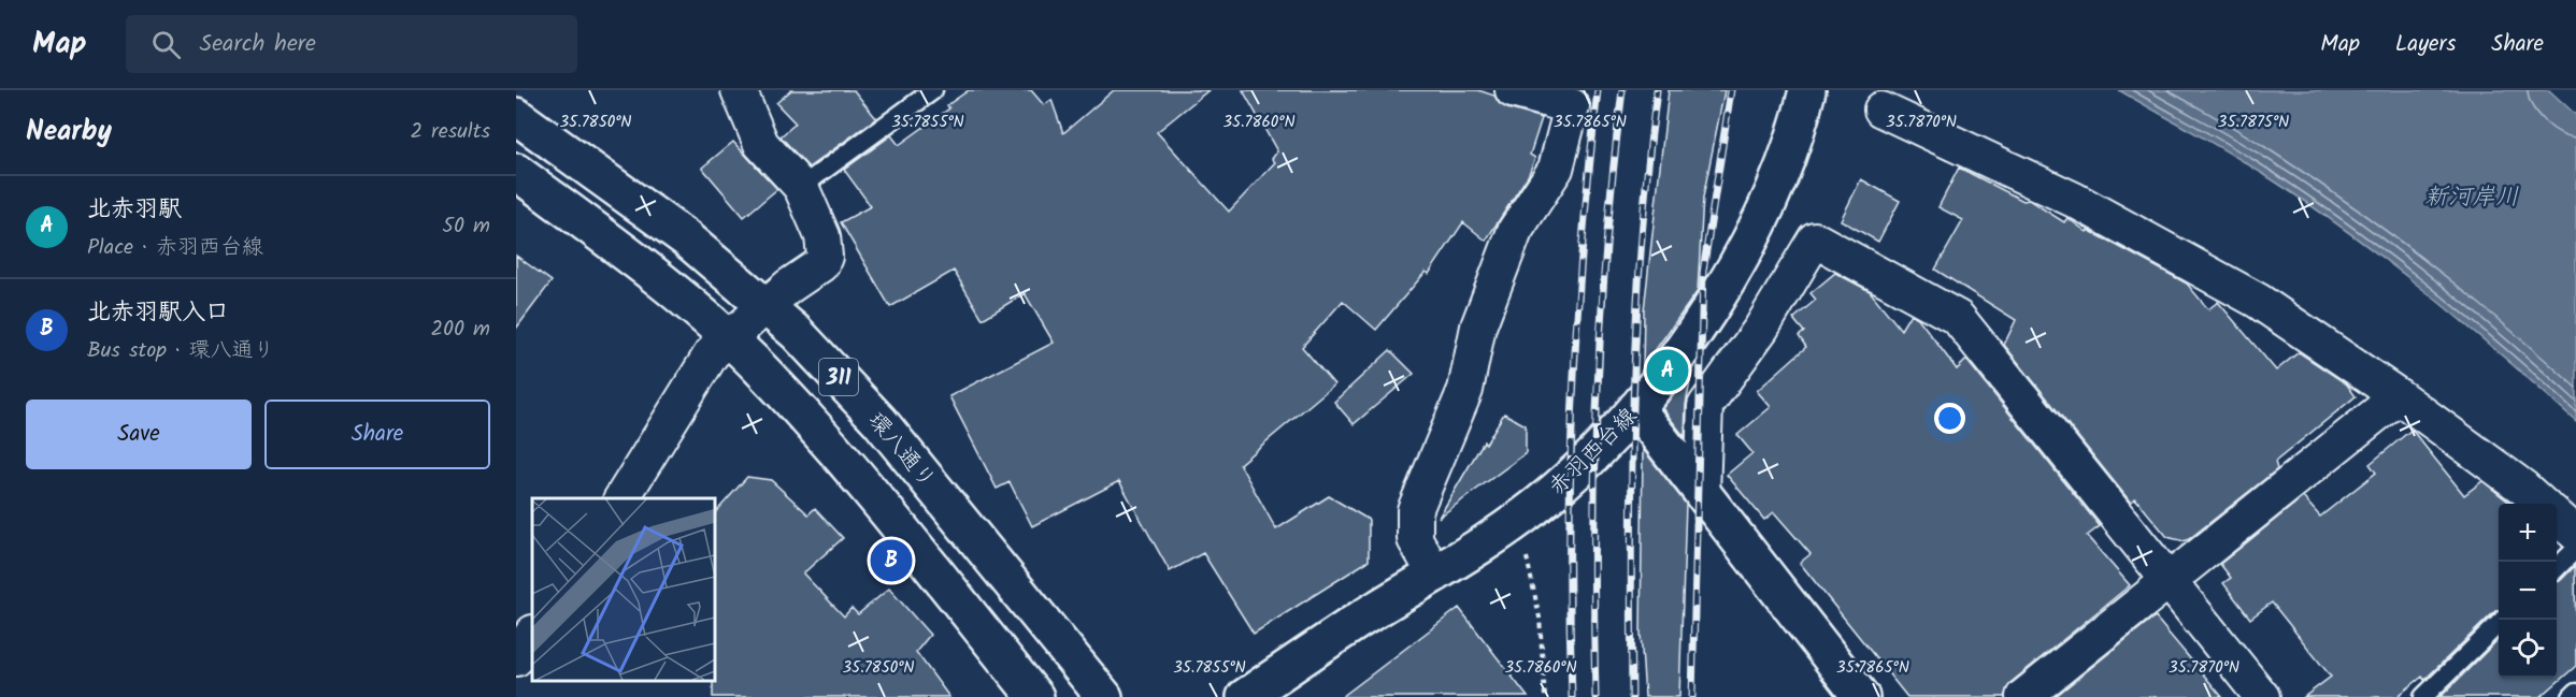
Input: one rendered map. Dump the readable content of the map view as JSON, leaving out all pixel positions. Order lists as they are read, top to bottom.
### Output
{
  "streets": {
    "main road": ["311", "環八通り", "赤羽西台線"]
  },
  "water": ["新河岸川"],
  "page": {
    "header": "Map",
    "search": "Search here",
    "nav": ["Map", "Layers", "Share"],
    "heading": ["Nearby", "2 results"],
    "list": [
      {
        "mark": "A",
        "name": "北赤羽駅",
        "note": "Place · 赤羽西台線",
        "value": "50 m"
      },
      {
        "mark": "B",
        "name": "北赤羽駅入口",
        "note": "Bus stop · 環八通り",
        "value": "200 m"
      }
    ],
    "pins": ["A", "B"],
    "buttons": ["Save", "Share"],
    "map_buttons": ["+", "−"]
  },
  "coordinates": [
    "35.7850°N",
    "35.7855°N",
    "35.7860°N",
    "35.7870°N",
    "35.7875°N",
    "35.7865°N"
  ]
}
